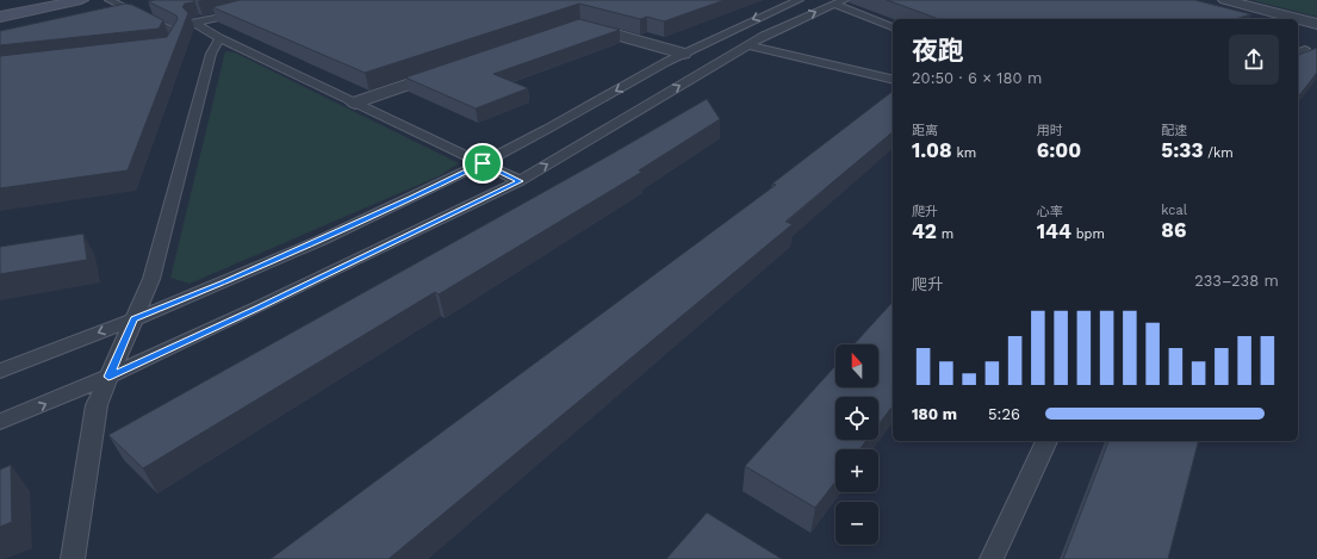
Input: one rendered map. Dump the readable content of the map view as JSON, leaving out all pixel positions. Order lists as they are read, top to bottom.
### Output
{
  "north": "top",
  "page": {
    "heading": ["夜跑", "20:50 · 6 × 180 m"],
    "stats": [
      ["距离", "1.08 km"],
      ["用时", "6:00"],
      ["配速", "5:33 /km"],
      ["爬升", "42 m"],
      ["心率", "144 bpm"],
      ["kcal", "86"]
    ],
    "chart": ["爬升", "233–238 m"],
    "map_buttons": ["+", "−"],
    "list": [
      {
        "name": "180 m",
        "note": "5:26"
      }
    ]
  }
}
